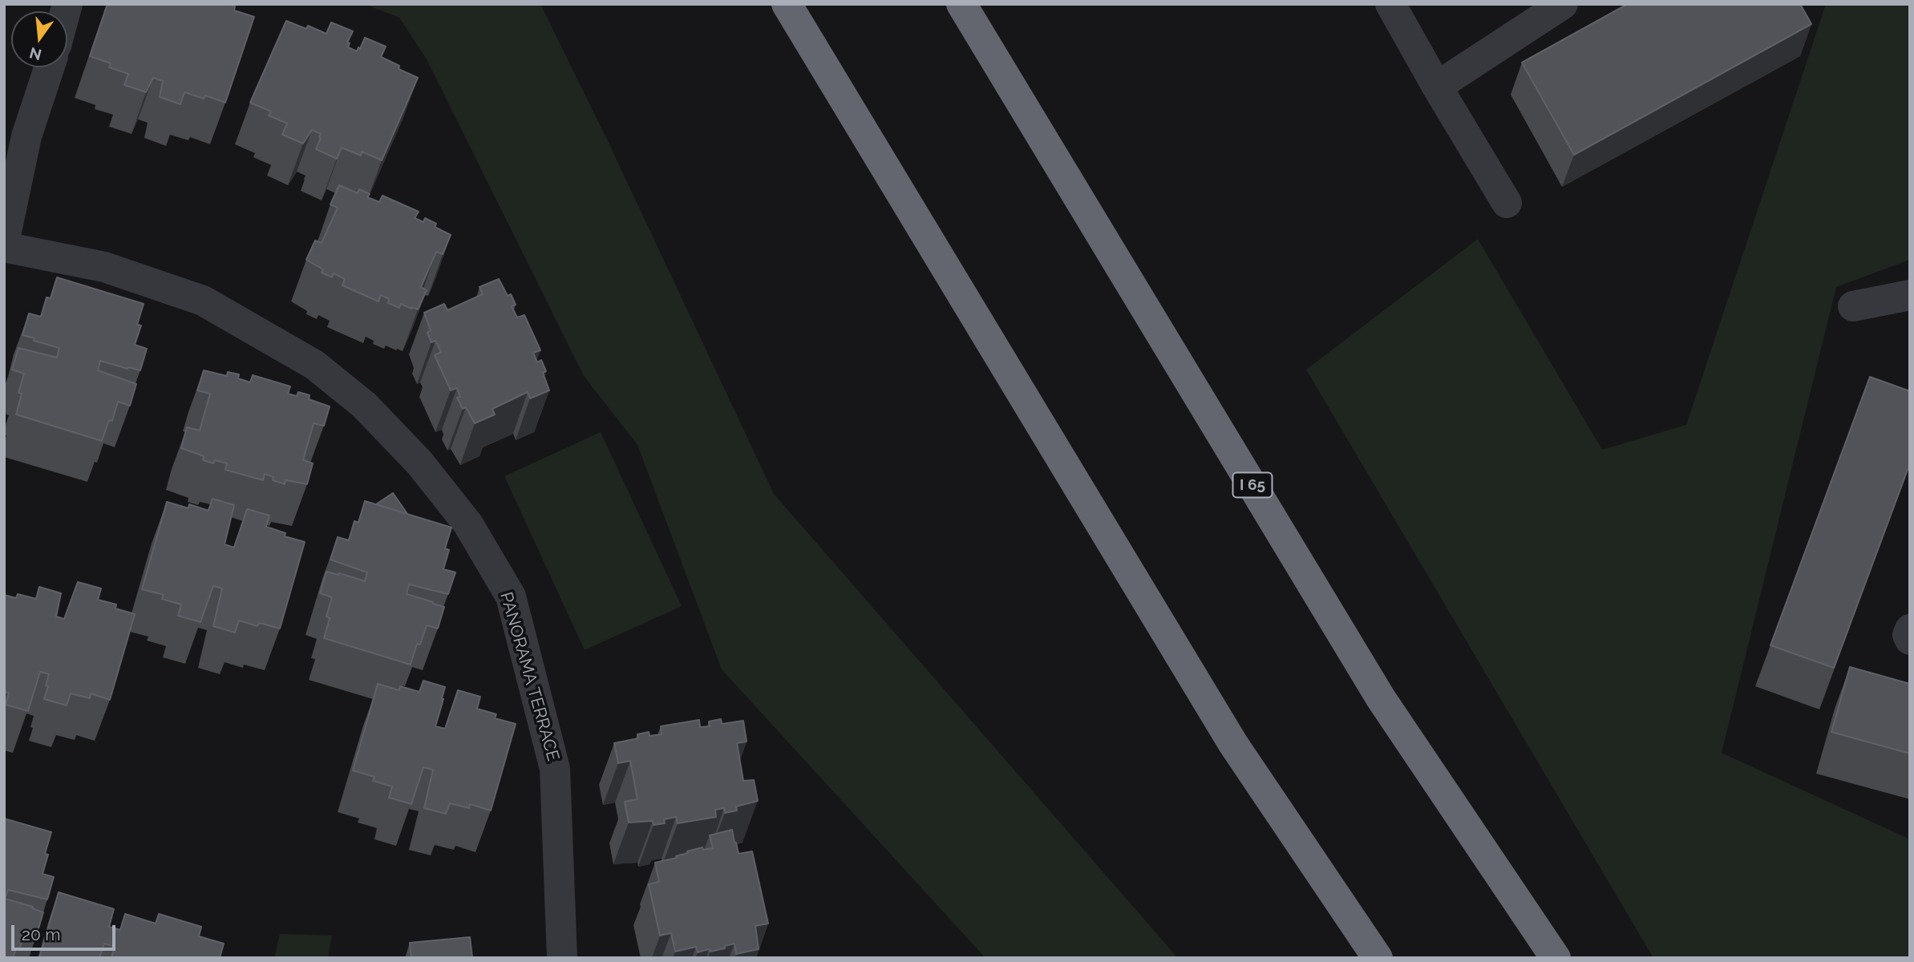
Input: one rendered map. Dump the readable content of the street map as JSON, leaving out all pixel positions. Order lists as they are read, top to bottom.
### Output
{
  "streets": {
    "highway": ["I 65"],
    "street": ["PANORAMA TERRACE"]
  },
  "scale_bar": "20 m",
  "north": "bottom"
}
